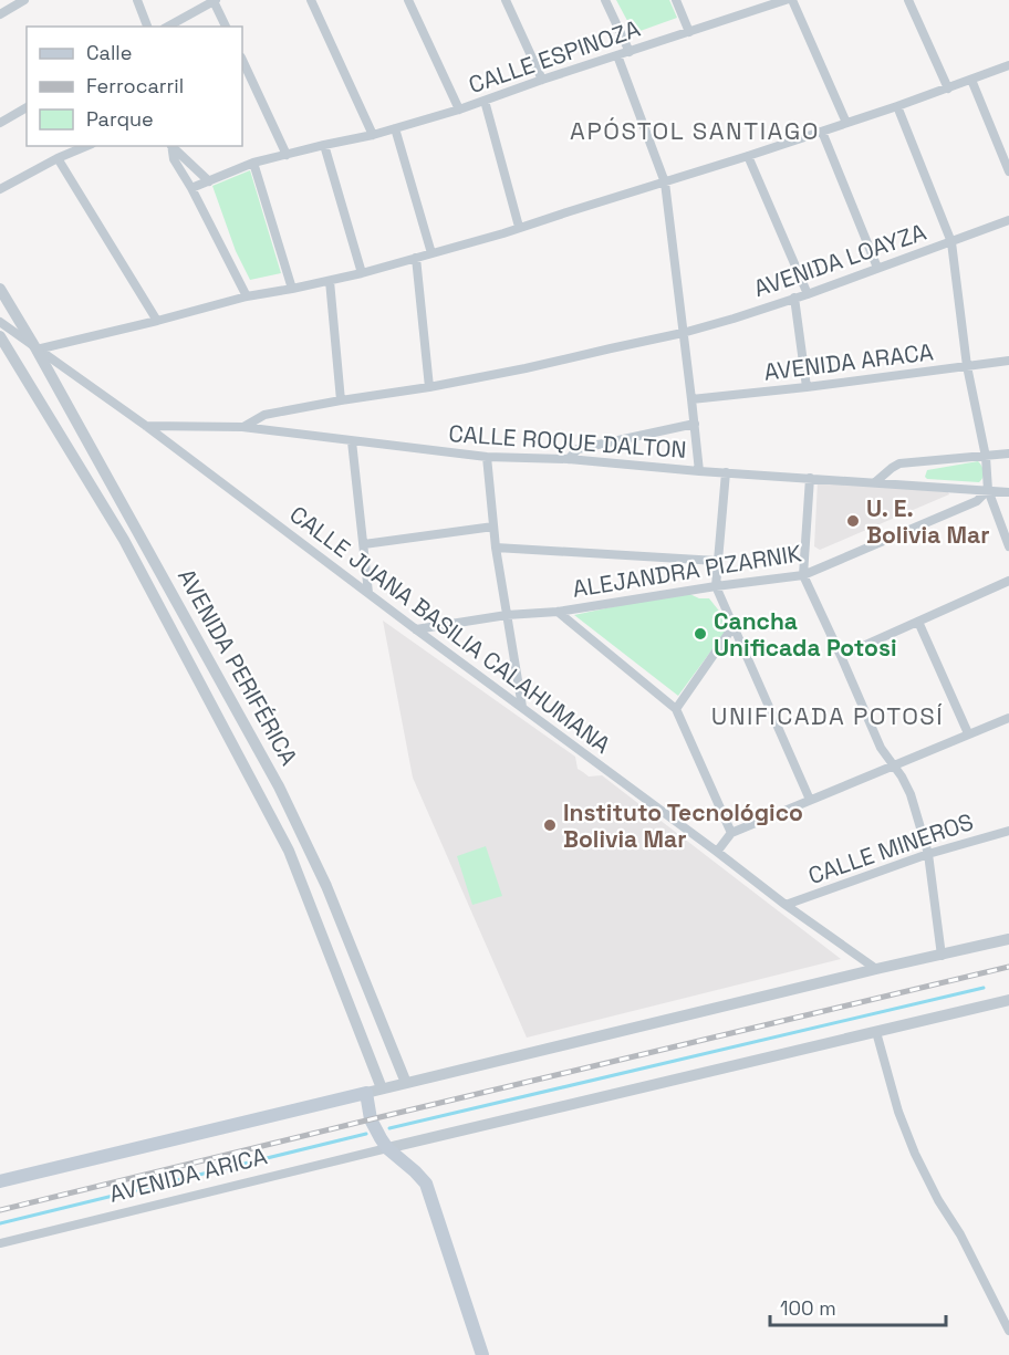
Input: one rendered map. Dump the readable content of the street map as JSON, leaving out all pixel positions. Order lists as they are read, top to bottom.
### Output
{
  "streets": {
    "main road": ["AVENIDA ARICA"],
    "street": [
      "CALLE ESPINOZA",
      "AVENIDA LOAYZA",
      "AVENIDA ARACA",
      "CALLE ROQUE DALTON",
      "ALEJANDRA PIZARNIK",
      "CALLE JUANA BASILIA CALAHUMANA",
      "AVENIDA PERIFÉRICA",
      "CALLE MINEROS"
    ]
  },
  "crossings": [
    ["AVENIDA LOAYZA", "CALLE ROQUE DALTON"],
    ["CALLE ROQUE DALTON", "ALEJANDRA PIZARNIK"],
    ["CALLE ROQUE DALTON", "CALLE JUANA BASILIA CALAHUMANA"],
    ["ALEJANDRA PIZARNIK", "CALLE JUANA BASILIA CALAHUMANA"],
    ["CALLE JUANA BASILIA CALAHUMANA", "AVENIDA PERIFÉRICA"],
    ["CALLE JUANA BASILIA CALAHUMANA", "CALLE MINEROS"]
  ],
  "districts": ["APÓSTOL SANTIAGO", "UNIFICADA POTOSÍ"],
  "places": ["U. E. Bolivia Mar", "Cancha Unificada Potosi", "Instituto Tecnológico Bolivia Mar"],
  "legend": ["Calle", "Ferrocarril", "Parque"],
  "scale_bar": "100 m"
}
